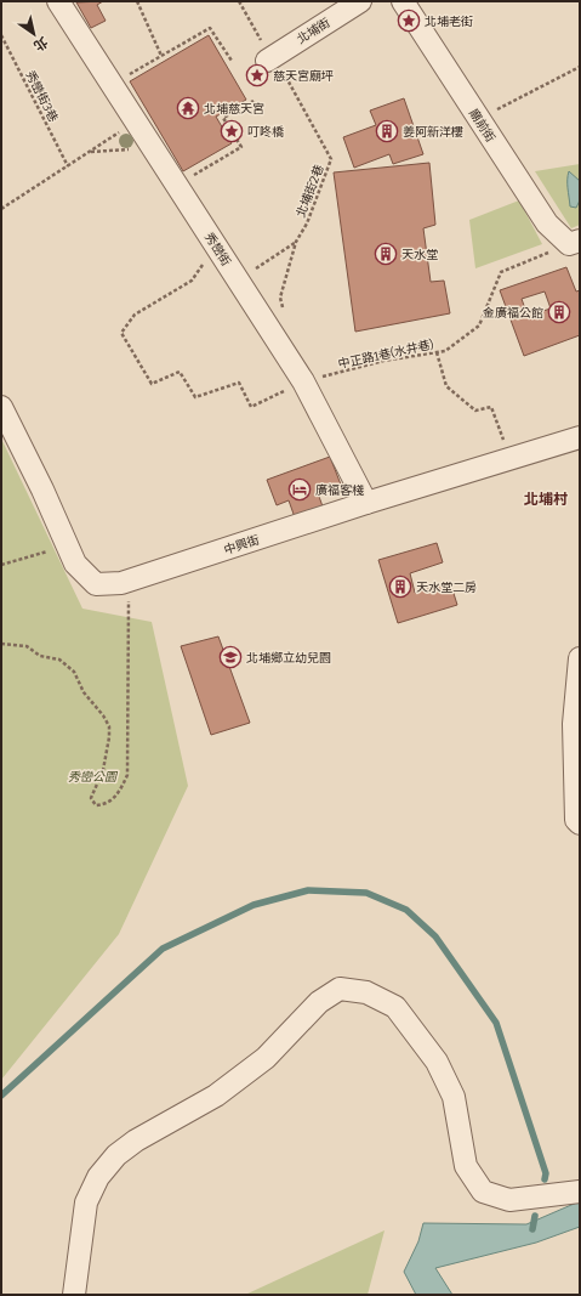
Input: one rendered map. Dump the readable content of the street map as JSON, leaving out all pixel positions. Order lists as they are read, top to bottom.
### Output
{
  "streets": {
    "street": [
      "北埔街",
      "廟前街",
      "秀巒街",
      "中興街"
    ],
    "path": ["秀巒街3巷", "北埔街2巷", "中正路1巷(水井巷)"]
  },
  "crossings": [
    ["北埔街", "北埔街2巷"],
    ["廟前街", "中正路1巷(水井巷)"],
    ["北埔街2巷", "秀巒街"],
    ["秀巒街", "中正路1巷(水井巷)"],
    ["秀巒街", "中興街"]
  ],
  "districts": ["北埔村"],
  "parks": ["秀巒公園"],
  "places": {
    "place": ["北埔老街", "慈天宮廟坪", "叮咚橋"],
    "temple": ["北埔慈天宮"],
    "building": [
      "姜阿新洋樓",
      "天水堂",
      "金廣福公館",
      "天水堂二房"
    ],
    "hotel": ["廣福客棧"],
    "school or university": ["北埔鄉立幼兒園"]
  },
  "north": "bottom right"
}
